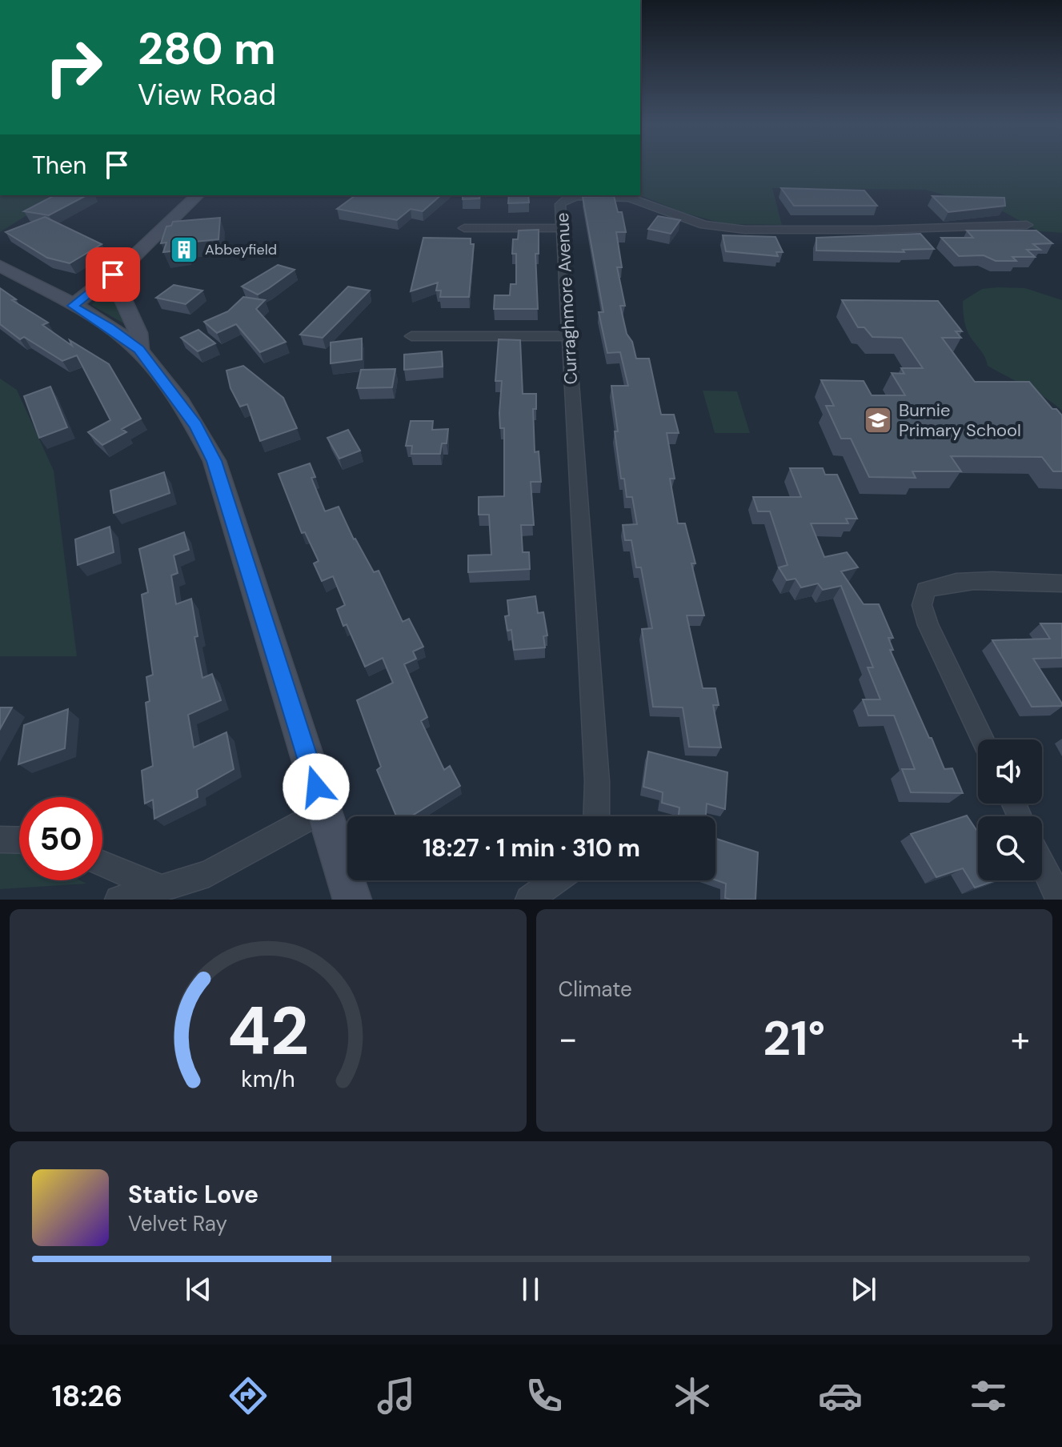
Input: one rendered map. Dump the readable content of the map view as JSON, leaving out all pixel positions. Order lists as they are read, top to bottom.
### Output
{
  "streets": {
    "street": ["Curraghmore Avenue"]
  },
  "places": {
    "building": ["Abbeyfield"],
    "school or university": ["Burnie Primary School"]
  },
  "page": {
    "turn": ["280 m", "View Road"],
    "then": "Then",
    "limit": "50",
    "trip": "18:27 · 1 min · 310 m",
    "tile": "Climate",
    "heat": ["−", "21°", "+"],
    "song": ["Static Love", "Velvet Ray"],
    "tabs": "18:26",
    "gauge": ["42", "km/h"]
  }
}
